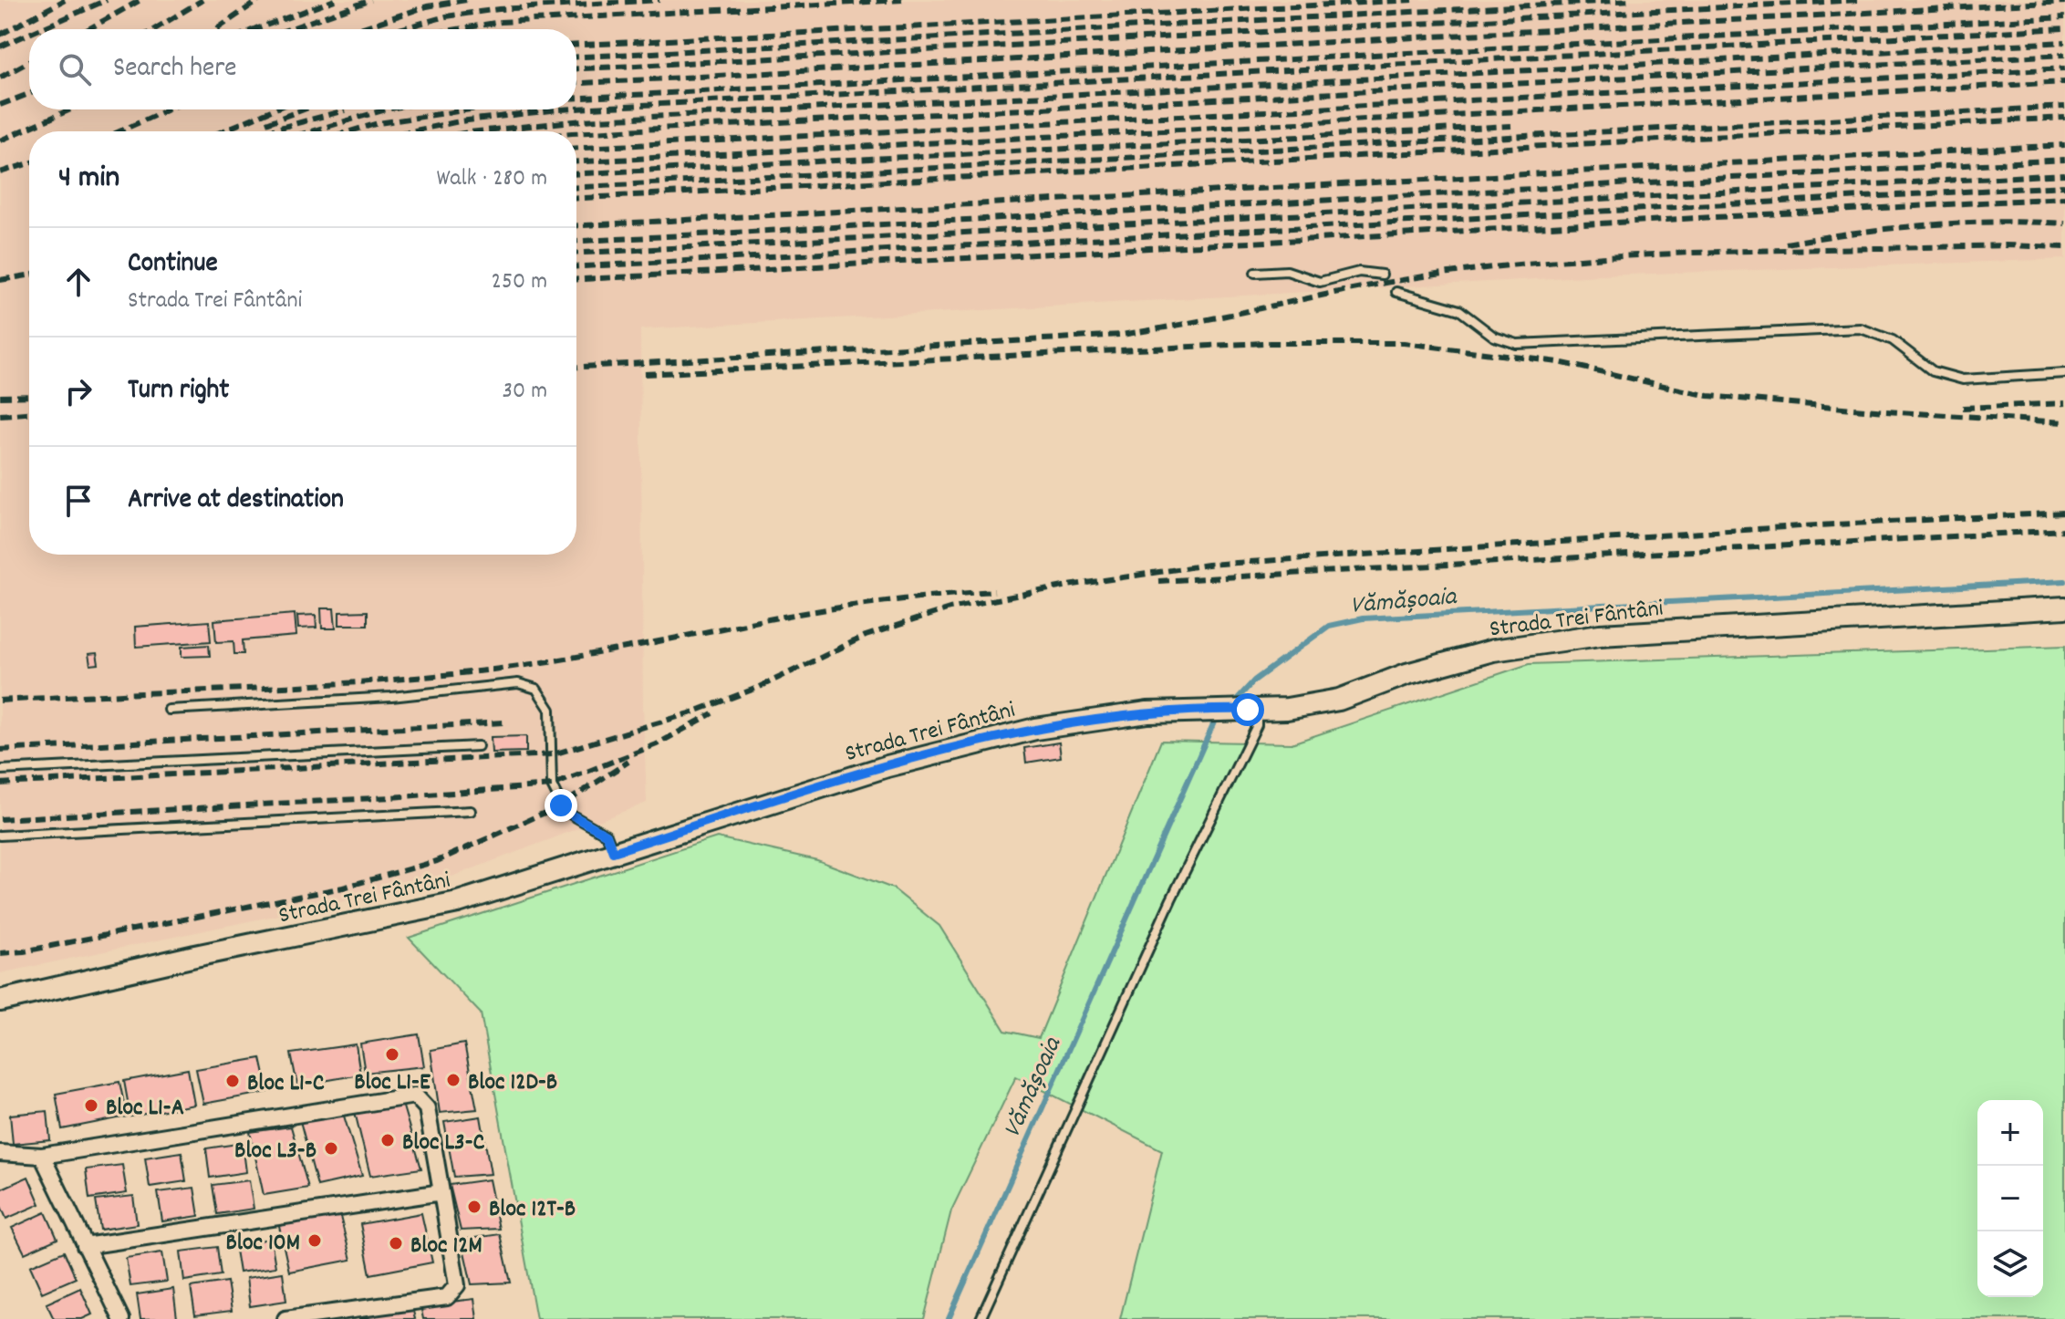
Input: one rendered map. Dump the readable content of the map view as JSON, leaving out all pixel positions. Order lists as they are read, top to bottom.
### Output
{
  "streets": {
    "main road": ["Strada Trei Fântâni"]
  },
  "water": ["Vămășoaia"],
  "places": [
    "Bloc L1-E",
    "Bloc 12D-B",
    "Bloc L1-C",
    "Bloc L1-A",
    "Bloc L3-C",
    "Bloc L3-B",
    "Bloc 12T-B",
    "Bloc 10M",
    "Bloc 12M"
  ],
  "page": {
    "search": "Search here",
    "heading": ["4 min", "Walk · 280 m"],
    "list": [
      ["Continue", "Strada Trei Fântâni", "250 m"],
      ["Turn right", "30 m"],
      "Arrive at destination"
    ],
    "map_buttons": ["+", "−"]
  }
}
